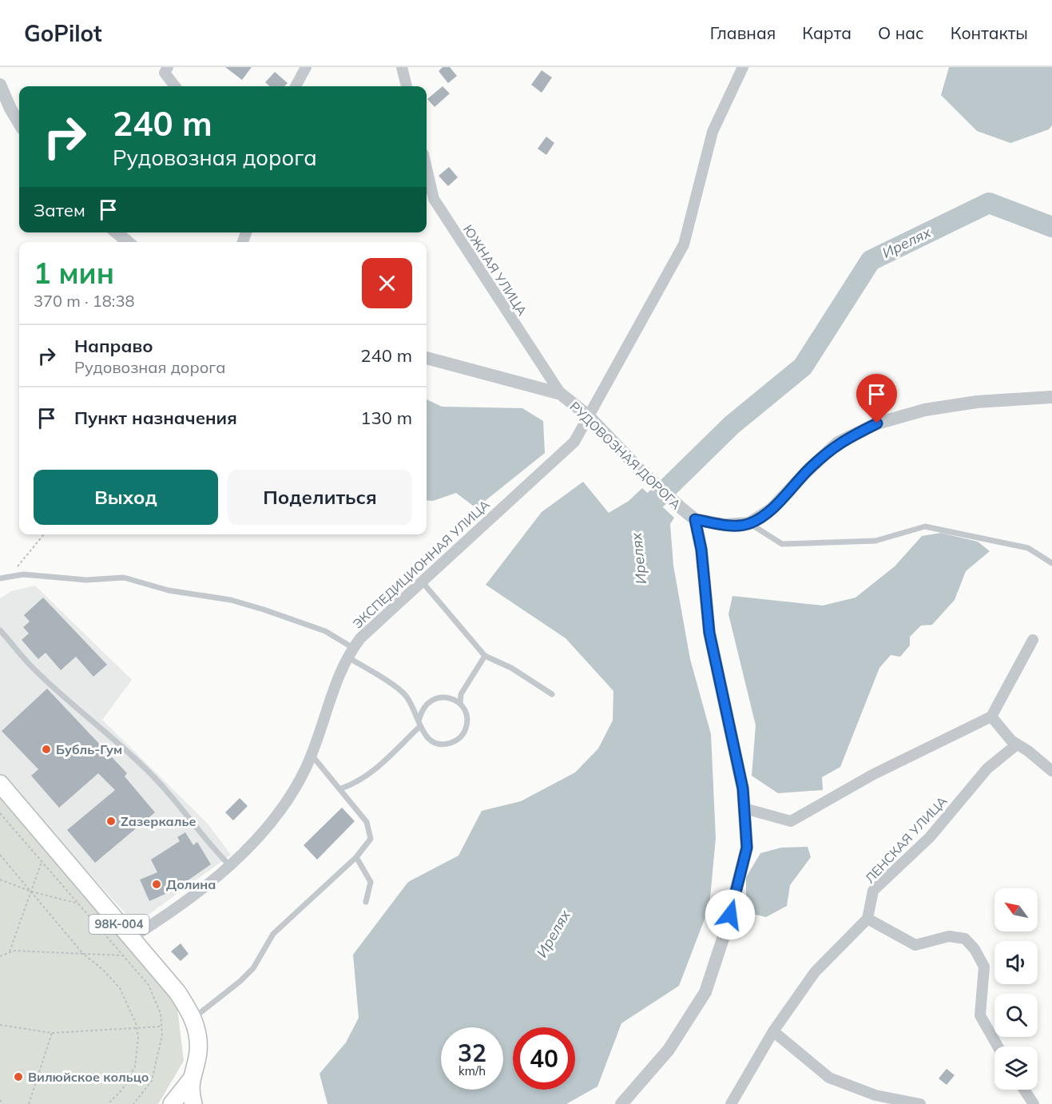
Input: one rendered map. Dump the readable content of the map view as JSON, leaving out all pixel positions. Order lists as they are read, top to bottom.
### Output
{
  "streets": {
    "main road": ["98К-004"],
    "street": [
      "ЮЖНАЯ УЛИЦА",
      "РУДОВОЗНАЯ ДОРОГА",
      "ЭКСПЕДИЦИОННАЯ УЛИЦА",
      "ЛЕНСКАЯ УЛИЦА"
    ]
  },
  "crossings": [
    ["ЮЖНАЯ УЛИЦА", "РУДОВОЗНАЯ ДОРОГА"],
    ["РУДОВОЗНАЯ ДОРОГА", "ЭКСПЕДИЦИОННАЯ УЛИЦА"],
    ["ЭКСПЕДИЦИОННАЯ УЛИЦА", "98К-004"]
  ],
  "water": ["Ирелях"],
  "places": [
    "Бубль-Гум",
    "Zазеркалье",
    "Долина",
    "Вилюйское кольцо"
  ],
  "north": "top left",
  "page": {
    "header": "GoPilot",
    "nav": [
      "Главная",
      "Карта",
      "О нас",
      "Контакты"
    ],
    "turn": ["240 m", "Рудовозная дорога"],
    "then": "Затем",
    "heading": ["1 мин", "370 m · 18:38"],
    "list": [
      {
        "name": "Направо",
        "note": "Рудовозная дорога",
        "value": "240 m"
      },
      {
        "name": "Пункт назначения",
        "value": "130 m"
      }
    ],
    "buttons": ["Выход", "Поделиться"],
    "speed": "32 km/h",
    "limit": "40"
  }
}
